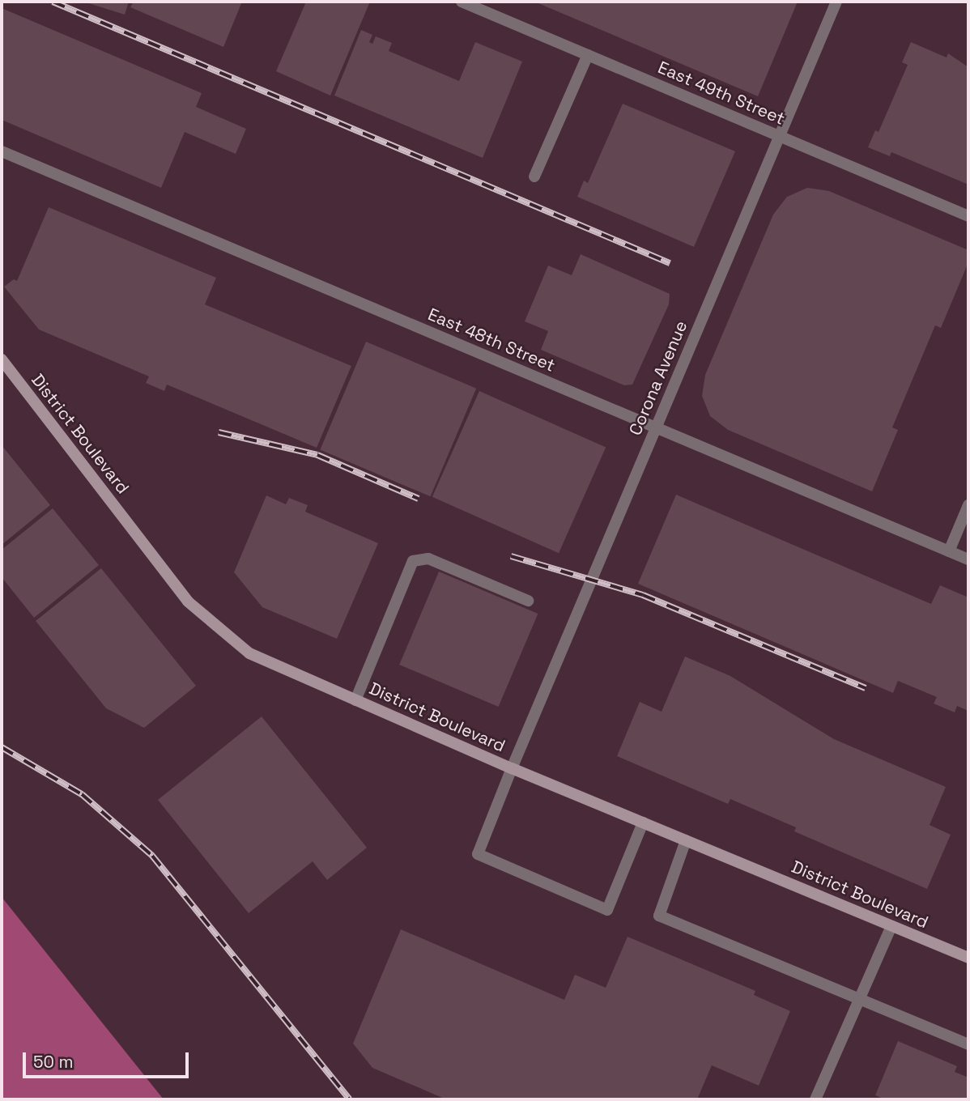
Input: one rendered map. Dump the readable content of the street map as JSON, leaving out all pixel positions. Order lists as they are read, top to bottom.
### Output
{
  "streets": {
    "main road": ["District Boulevard"],
    "street": ["East 49th Street", "East 48th Street", "Corona Avenue"]
  },
  "crossings": [
    ["East 49th Street", "Corona Avenue"],
    ["East 48th Street", "Corona Avenue"],
    ["Corona Avenue", "District Boulevard"]
  ],
  "scale_bar": "50 m"
}
